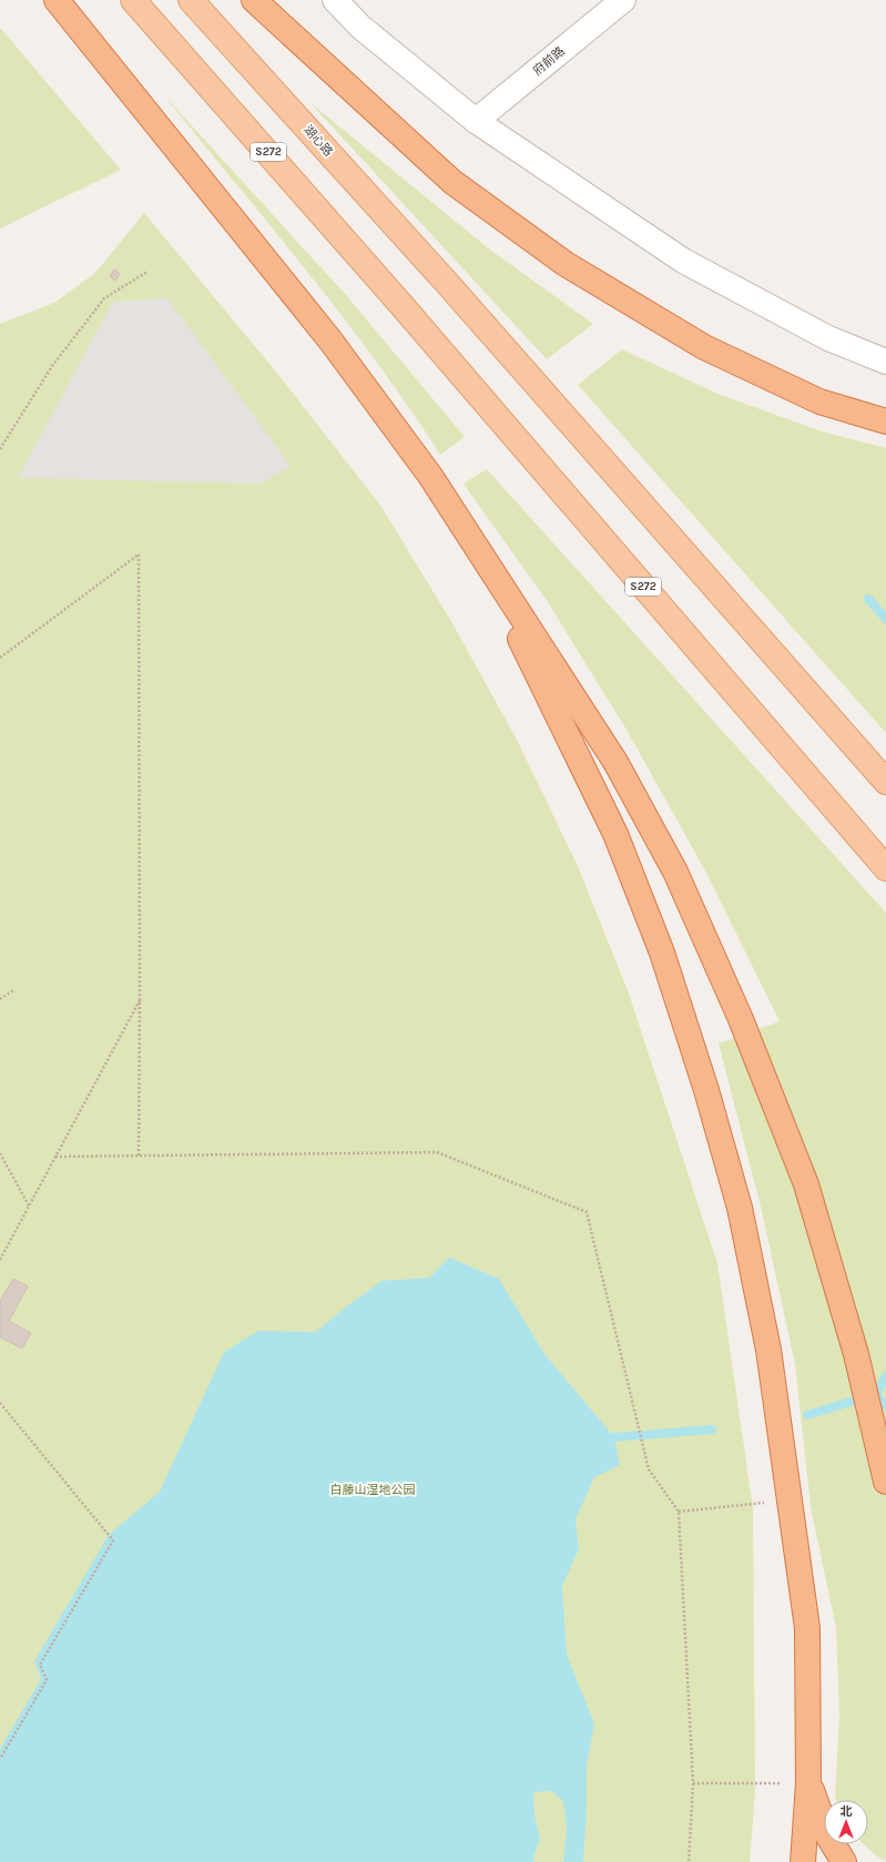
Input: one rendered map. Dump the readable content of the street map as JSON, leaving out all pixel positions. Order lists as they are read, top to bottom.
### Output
{
  "streets": {
    "main road": ["湖心路", "S272"],
    "street": ["府前路"]
  },
  "parks": ["白藤山湿地公园"],
  "north": "top"
}
